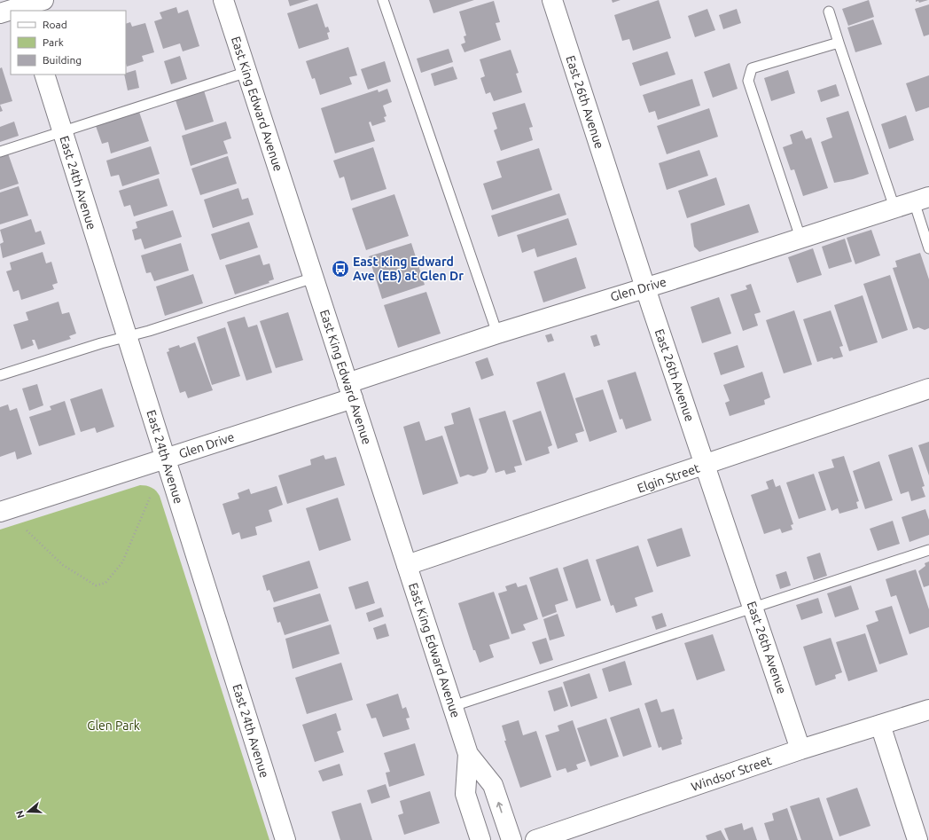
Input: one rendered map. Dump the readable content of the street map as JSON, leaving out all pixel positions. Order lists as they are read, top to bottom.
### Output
{
  "streets": {
    "street": [
      "East 26th Avenue",
      "East King Edward Avenue",
      "East 24th Avenue",
      "Glen Drive",
      "Elgin Street",
      "Windsor Street"
    ]
  },
  "crossings": [
    ["East 26th Avenue", "Glen Drive"],
    ["East 26th Avenue", "Elgin Street"],
    ["East 26th Avenue", "Windsor Street"],
    ["East King Edward Avenue", "Glen Drive"],
    ["East King Edward Avenue", "Elgin Street"],
    ["East 24th Avenue", "Glen Drive"]
  ],
  "parks": ["Glen Park"],
  "places": {
    "bus stop": ["East King Edward Ave (EB) at Glen Dr"]
  },
  "legend": ["Road", "Park", "Building"],
  "north": "left"
}
